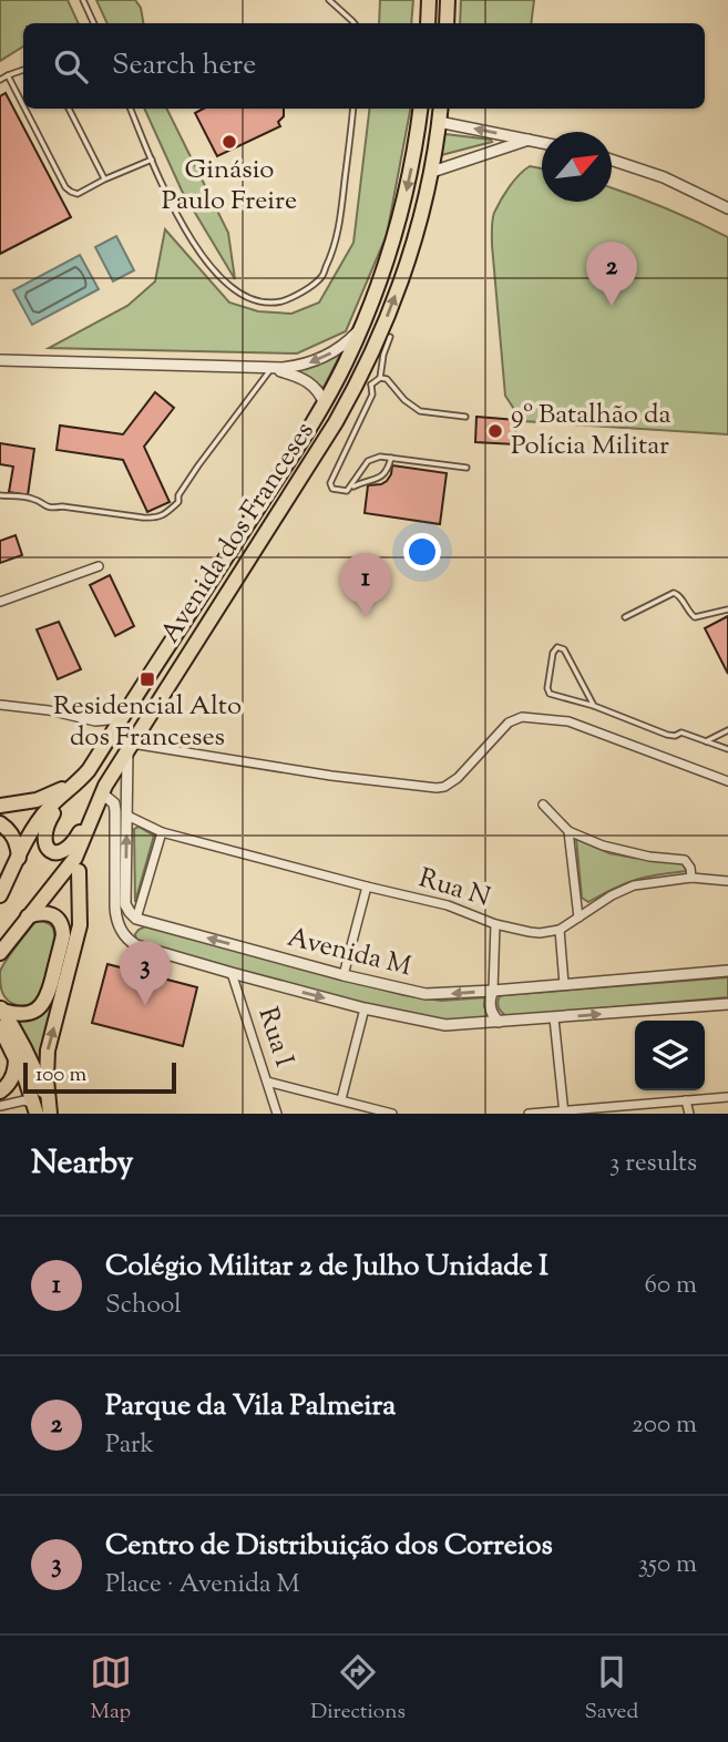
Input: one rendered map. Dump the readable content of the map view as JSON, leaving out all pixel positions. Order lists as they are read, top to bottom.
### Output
{
  "streets": {
    "main road": ["Avenida dos Franceses"],
    "street": ["Rua N", "Avenida M", "Rua I"]
  },
  "crossings": [
    ["Avenida M", "Rua I"]
  ],
  "places": {
    "other": ["Ginásio Paulo Freire", "9º Batalhão da Polícia Militar"],
    "transit": ["Residencial Alto dos Franceses"]
  },
  "scale_bar": "100 m",
  "north": "top right",
  "page": {
    "search": "Search here",
    "pins": ["2", "1", "3"],
    "scale": "100 m",
    "heading": ["Nearby", "3 results"],
    "list": [
      {
        "mark": "1",
        "name": "Colégio Militar 2 de Julho Unidade I",
        "note": "School",
        "value": "60 m"
      },
      {
        "mark": "2",
        "name": "Parque da Vila Palmeira",
        "note": "Park",
        "value": "200 m"
      },
      {
        "mark": "3",
        "name": "Centro de Distribuição dos Correios",
        "note": "Place · Avenida M",
        "value": "350 m"
      }
    ],
    "nav": ["Map", "Directions", "Saved"]
  }
}
